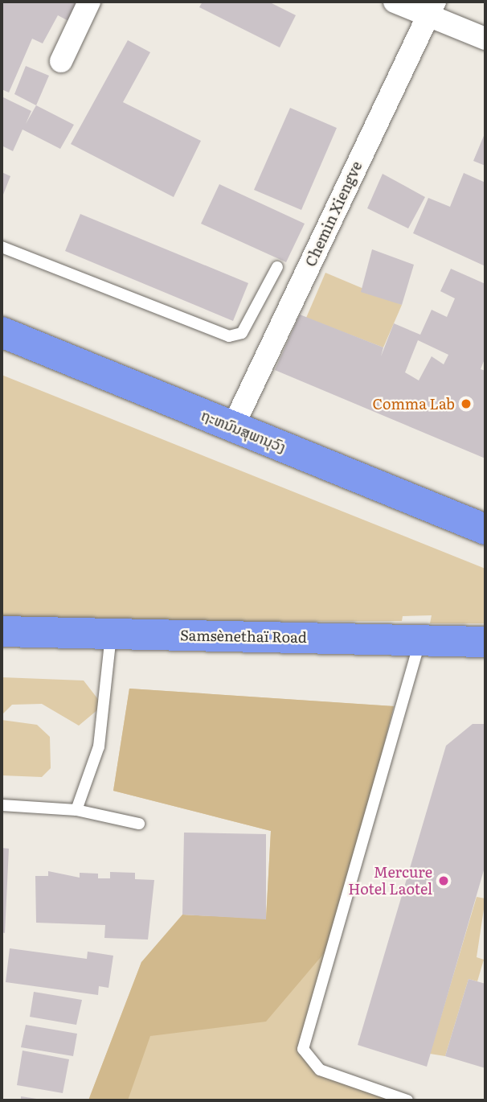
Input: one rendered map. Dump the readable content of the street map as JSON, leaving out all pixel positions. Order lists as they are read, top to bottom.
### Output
{
  "streets": {
    "highway": ["ຖະຫນົນສຸພານຸວົງ", "Samsènethaï Road"],
    "street": ["Chemin Xiengve"]
  },
  "crossings": [
    ["Chemin Xiengve", "ຖະຫນົນສຸພານຸວົງ"]
  ],
  "places": ["Comma Lab", "Mercure Hotel Laotel"]
}
